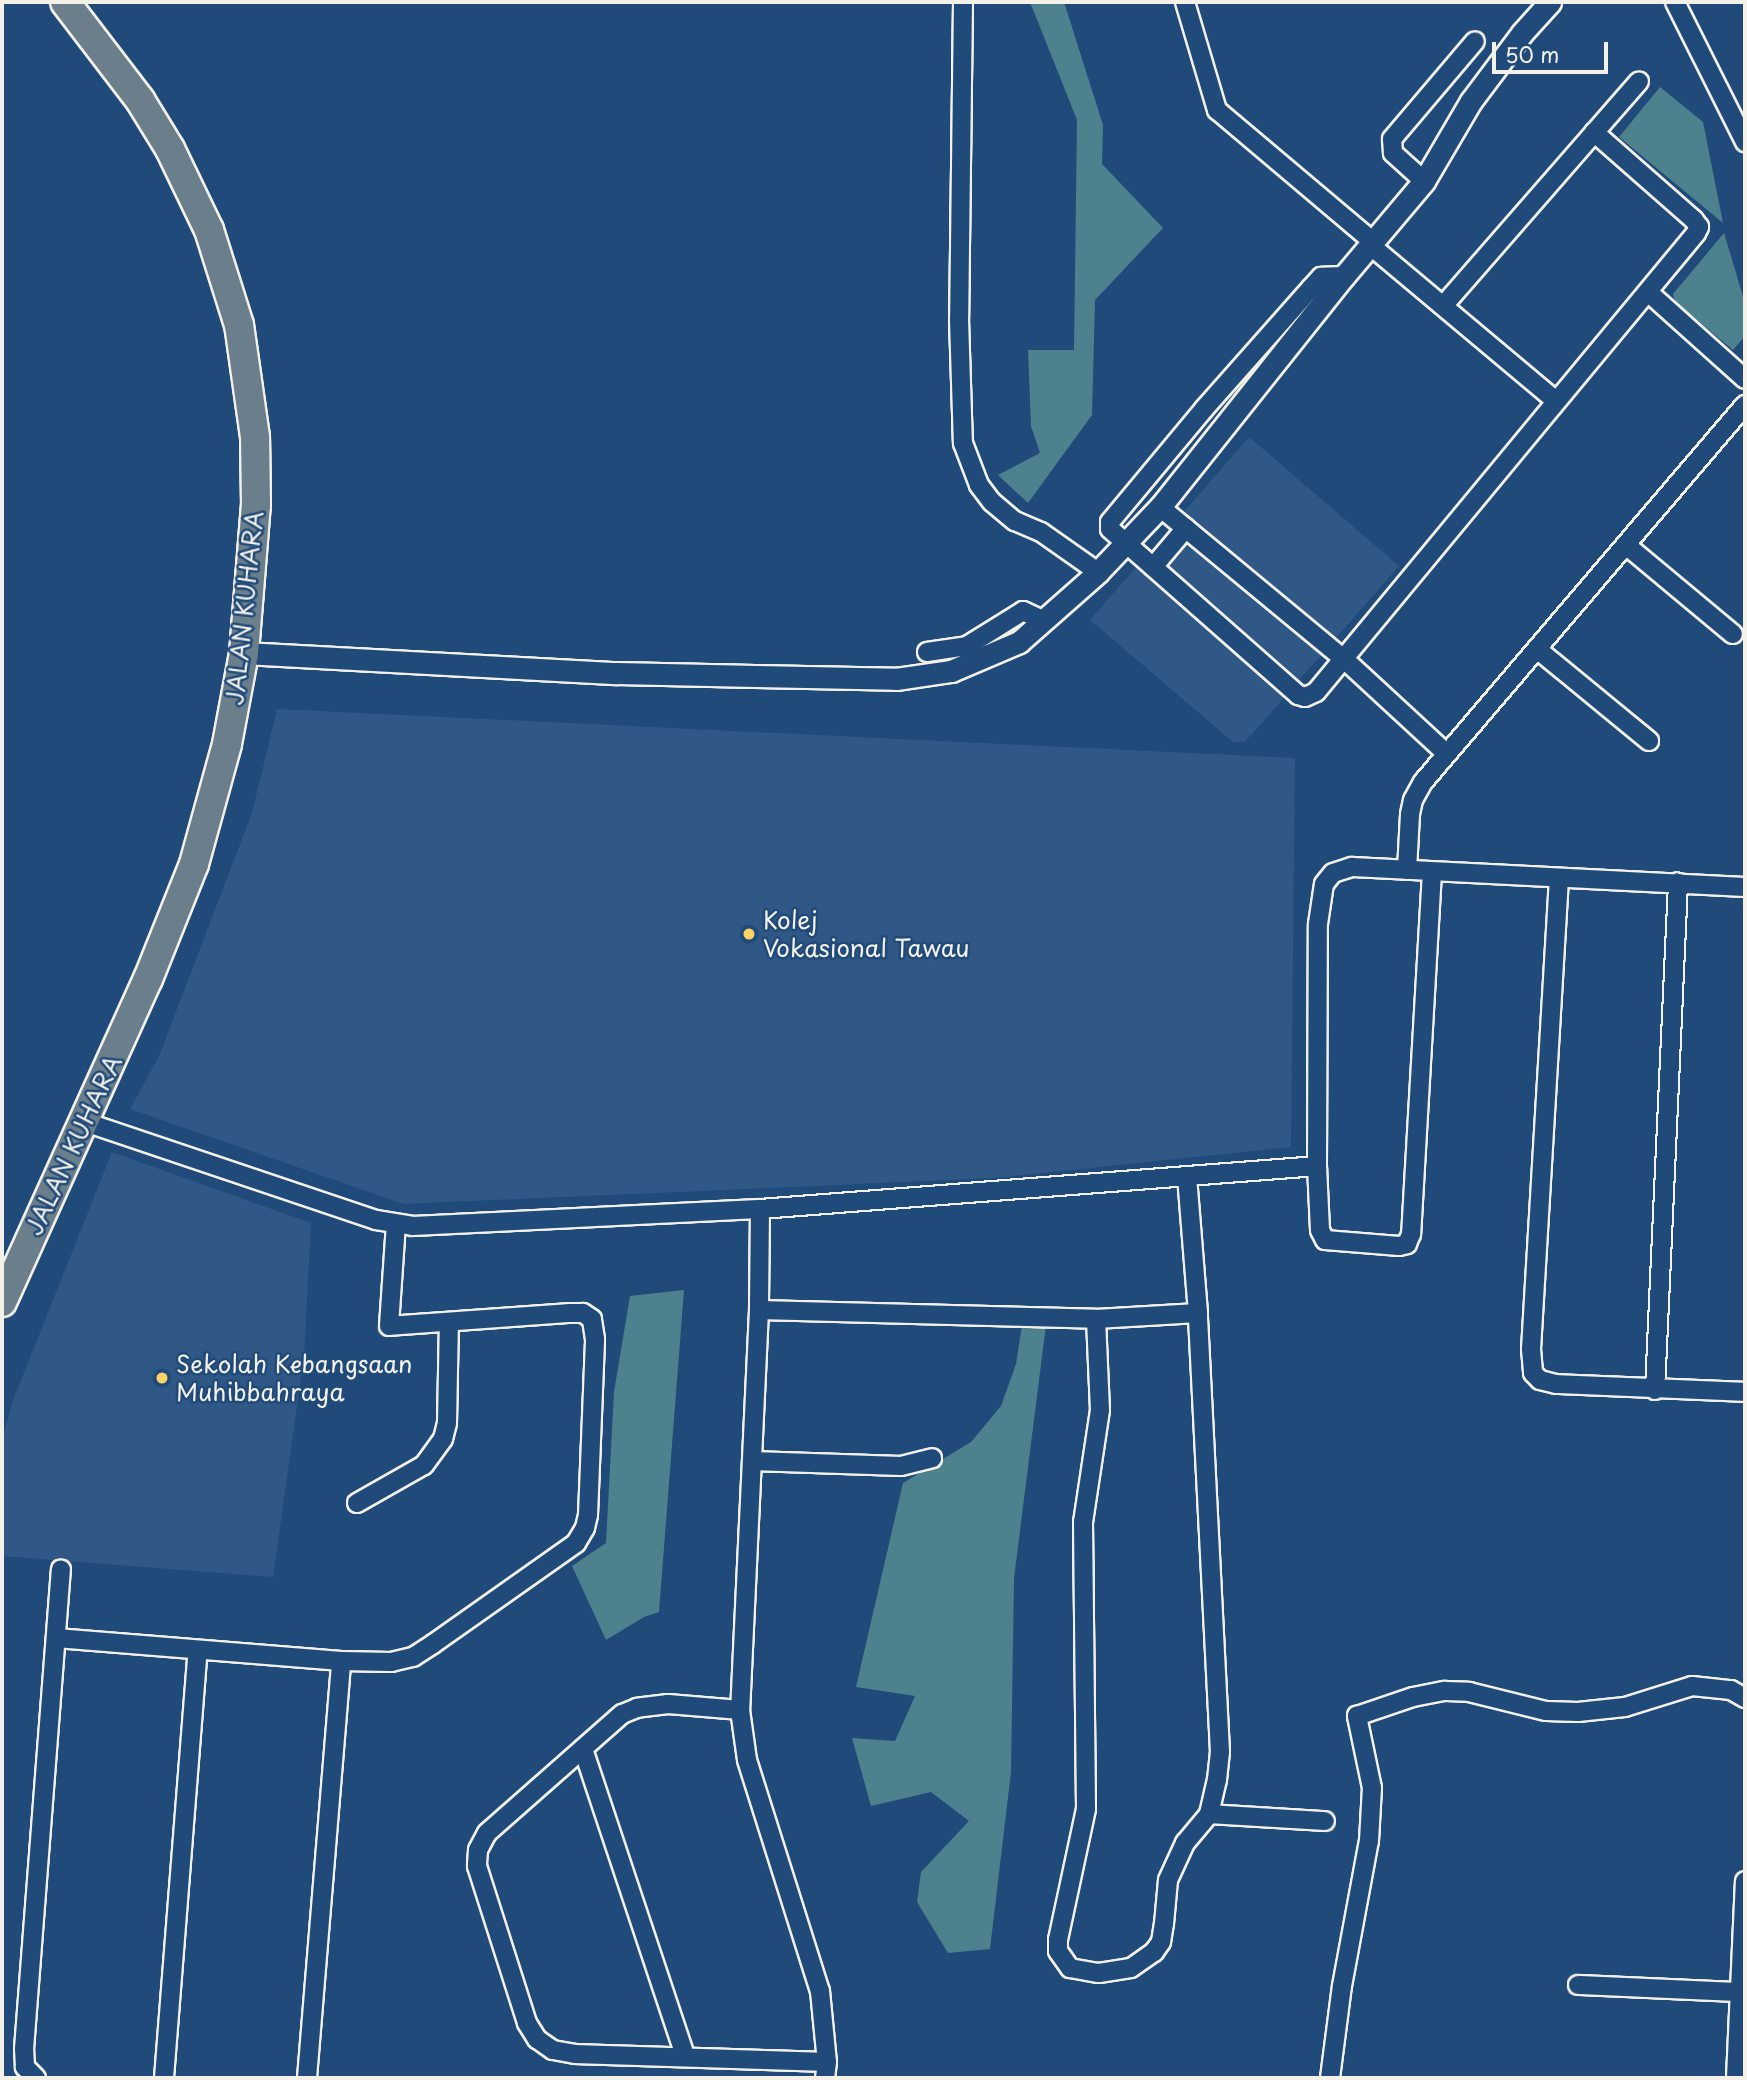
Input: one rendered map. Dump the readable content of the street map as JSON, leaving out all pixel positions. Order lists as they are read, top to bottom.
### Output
{
  "streets": {
    "main road": ["JALAN KUHARA"]
  },
  "places": ["Kolej Vokasional Tawau", "Sekolah Kebangsaan Muhibbahraya"],
  "scale_bar": "50 m"
}
